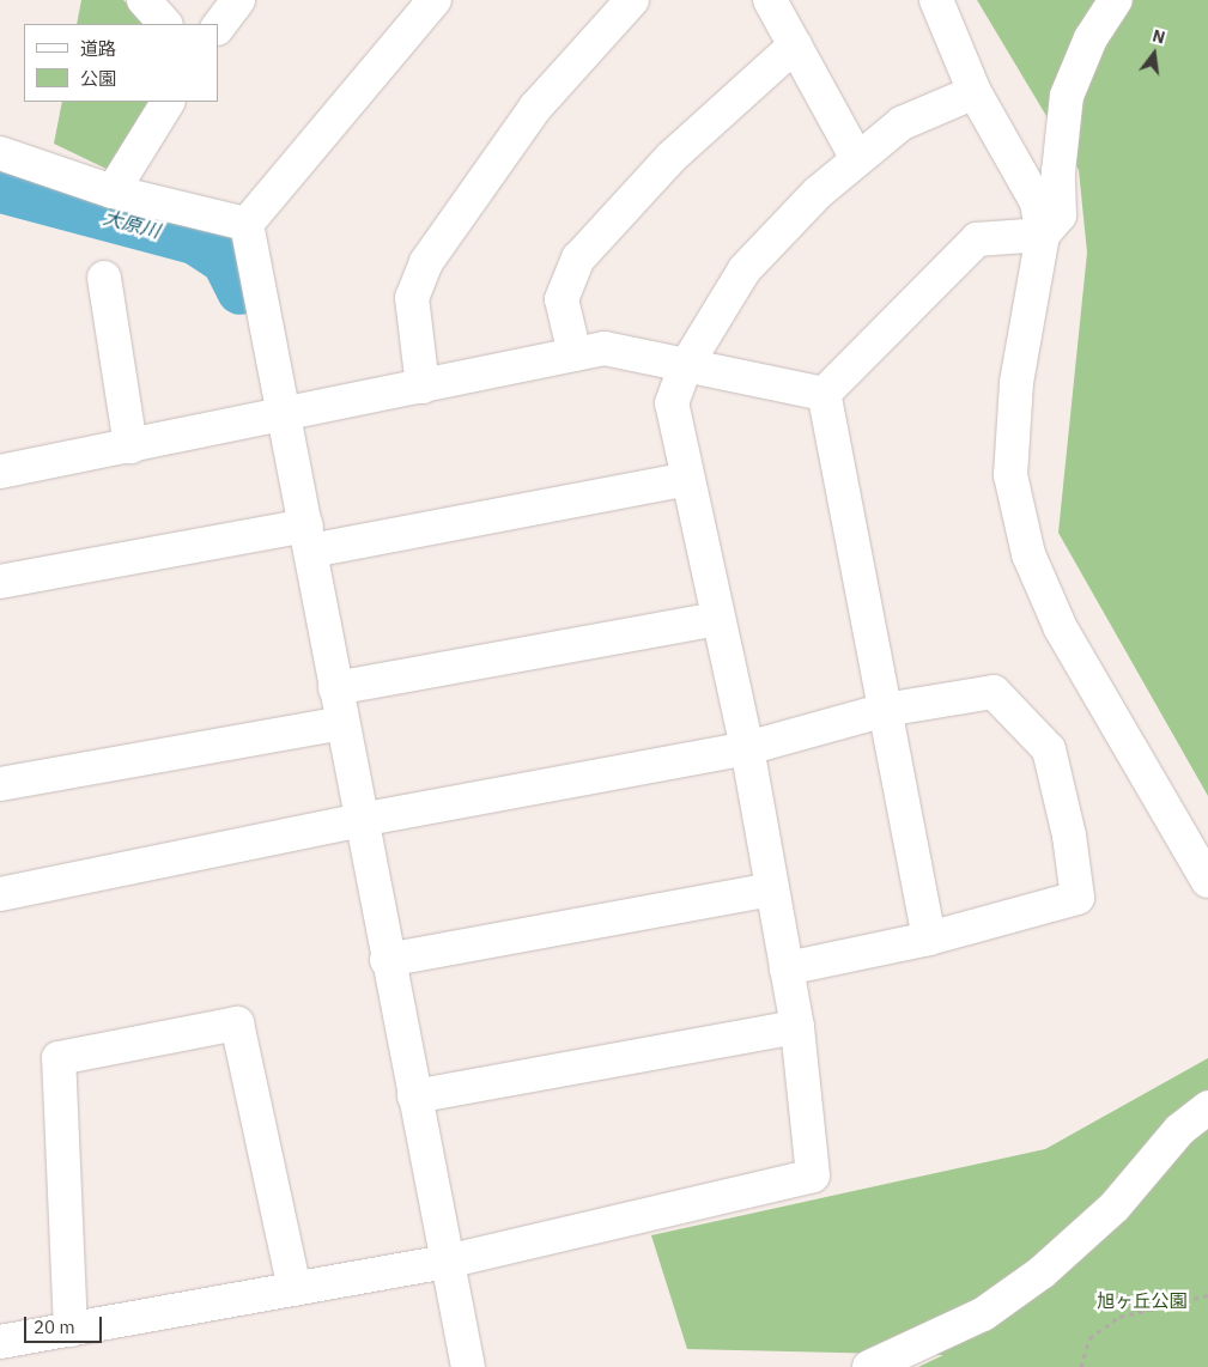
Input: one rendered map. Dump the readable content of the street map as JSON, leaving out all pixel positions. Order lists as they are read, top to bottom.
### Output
{
  "water": ["大原川"],
  "parks": ["旭ヶ丘公園"],
  "legend": ["道路", "公園"],
  "scale_bar": "20 m",
  "north": "top"
}
